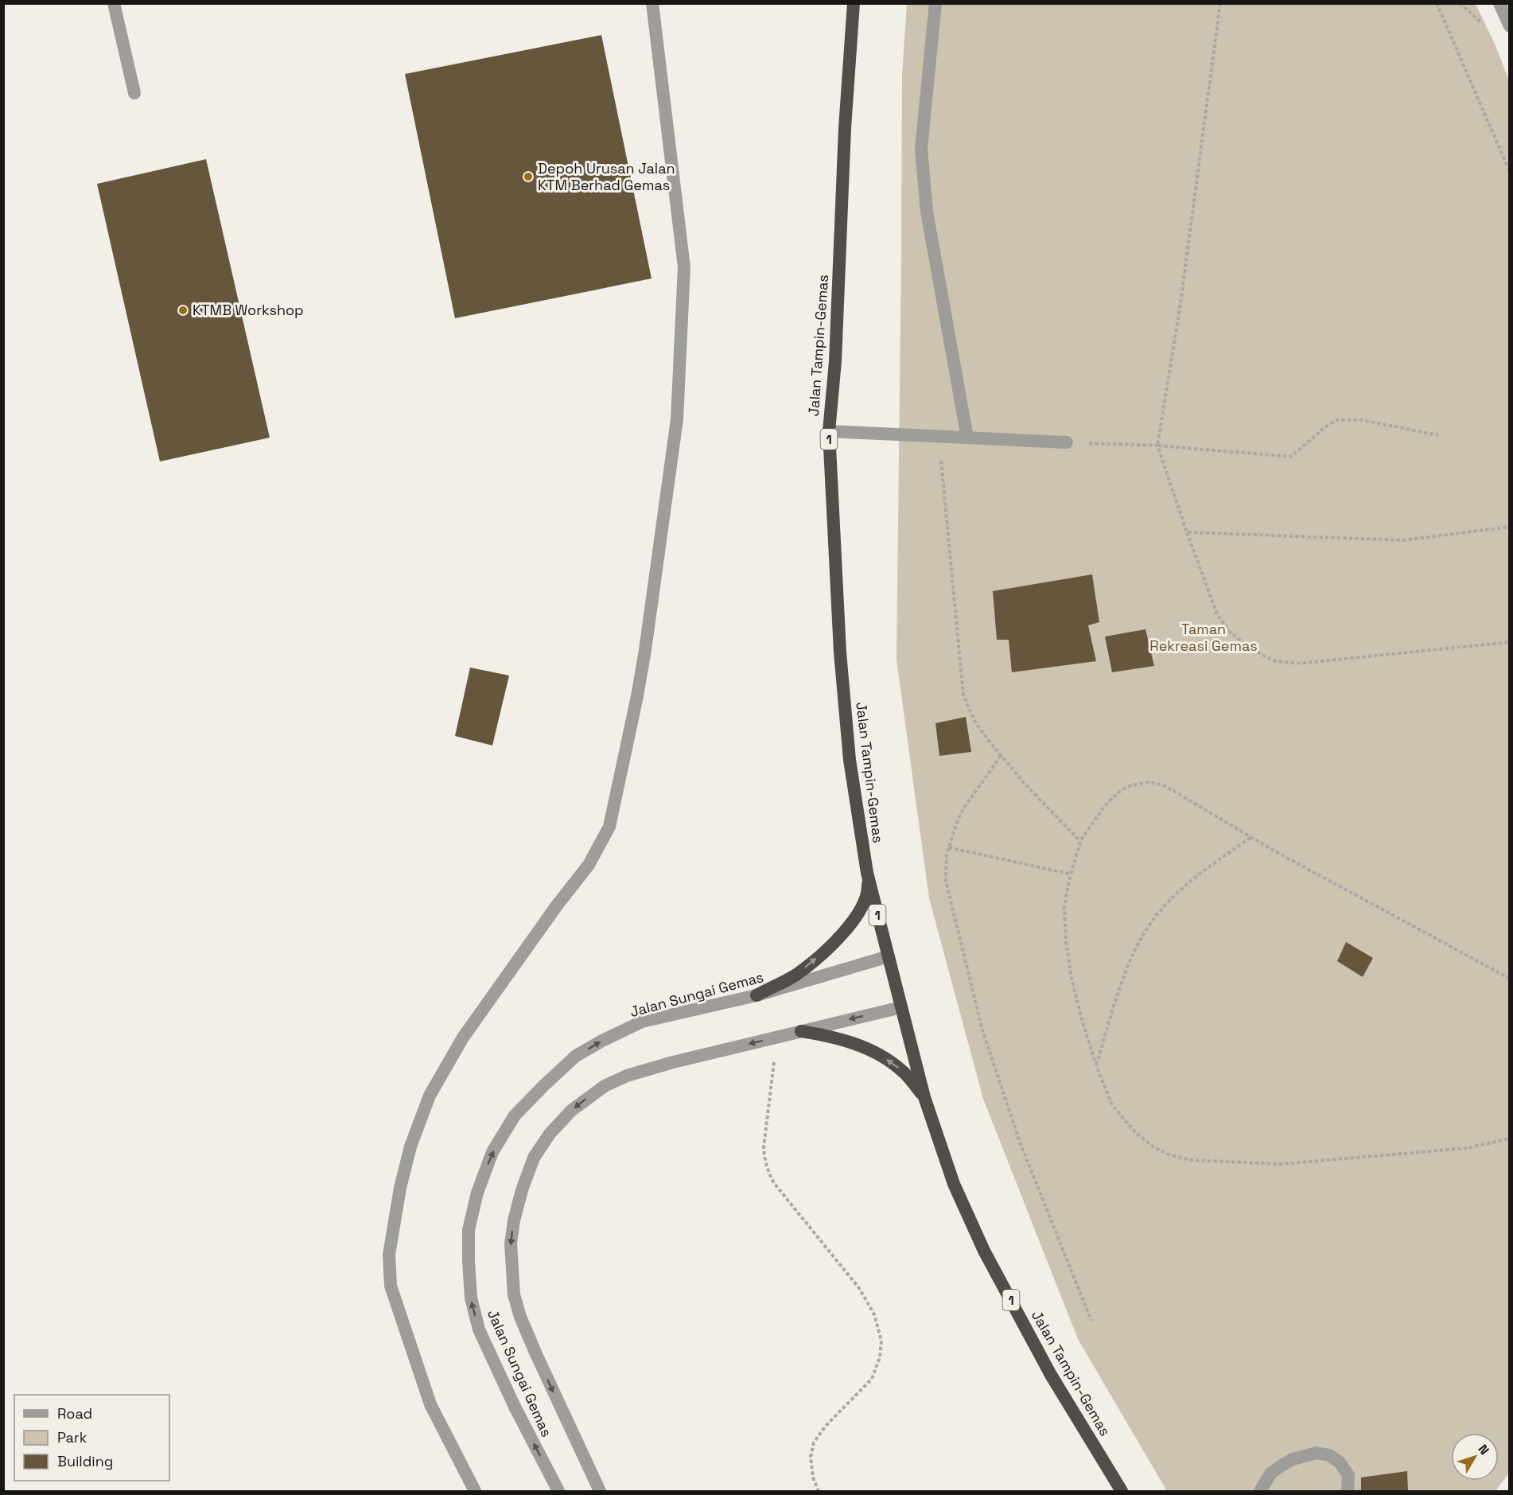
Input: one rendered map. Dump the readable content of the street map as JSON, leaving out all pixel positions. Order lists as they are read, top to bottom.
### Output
{
  "streets": {
    "highway": ["Jalan Tampin-Gemas", "1"],
    "street": ["Jalan Sungai Gemas"]
  },
  "crossings": [
    ["Jalan Tampin-Gemas", "Jalan Sungai Gemas"]
  ],
  "parks": ["Taman Rekreasi Gemas"],
  "places": ["Depoh Urusan Jalan KTM Berhad Gemas", "KTMB Workshop"],
  "legend": ["Road", "Park", "Building"],
  "north": "top right"
}
